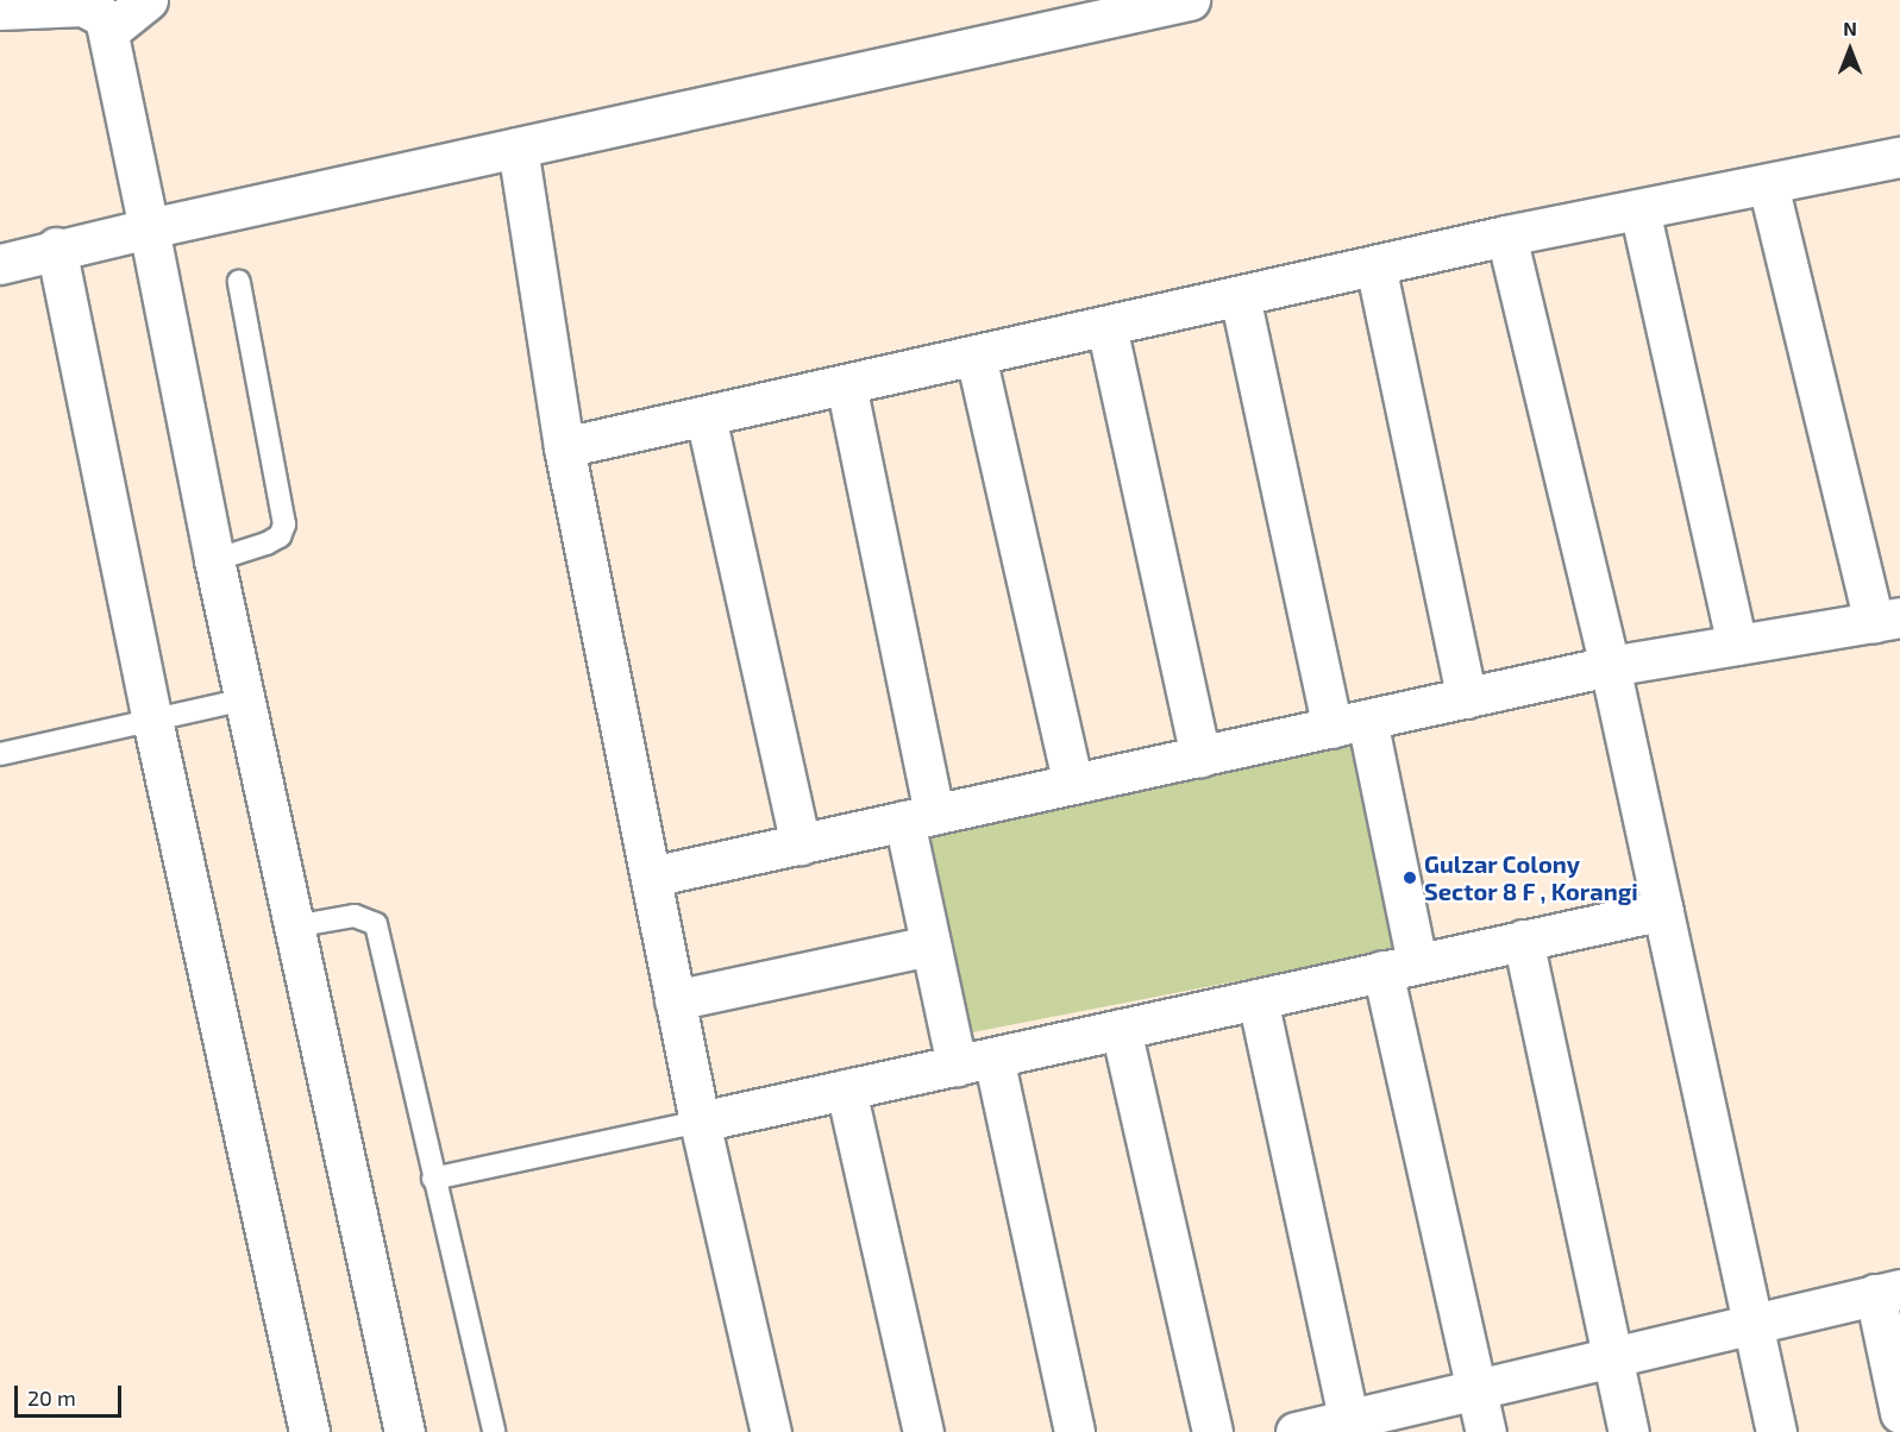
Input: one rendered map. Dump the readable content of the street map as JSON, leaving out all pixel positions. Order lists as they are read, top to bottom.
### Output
{
  "places": ["Gulzar Colony Sector 8 F , Korangi"],
  "scale_bar": "20 m",
  "north": "top"
}
